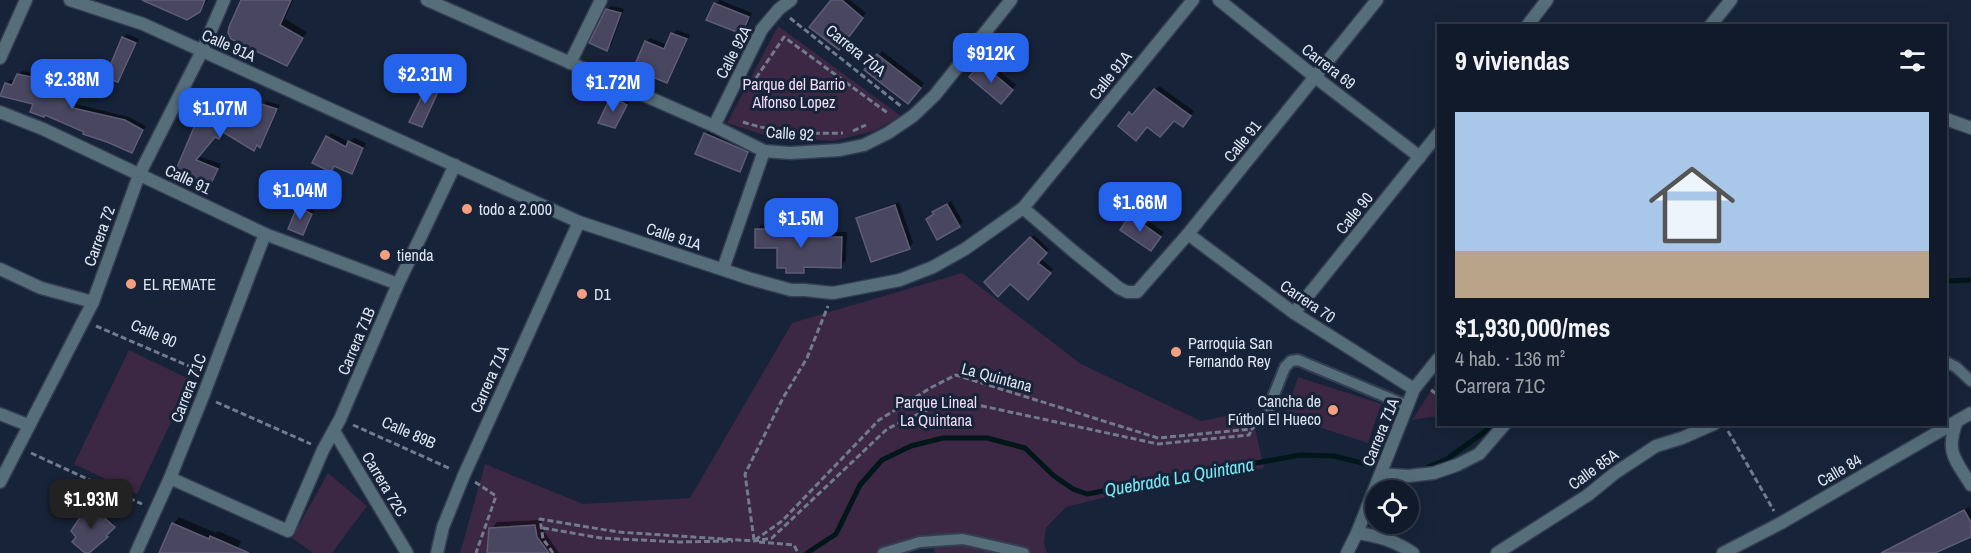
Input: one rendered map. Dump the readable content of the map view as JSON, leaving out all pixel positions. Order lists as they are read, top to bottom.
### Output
{
  "streets": {
    "street": [
      "Calle 91A",
      "Calle 92A",
      "Carrera 69",
      "Calle 92",
      "Calle 91",
      "Calle 90",
      "Carrera 72",
      "Carrera 70",
      "Carrera 71B",
      "Carrera 71A",
      "Carrera 71C",
      "Calle 85A",
      "Calle 84",
      "Carrera 72C"
    ],
    "path": ["Carrera 70A", "La Quintana", "Calle 89B"]
  },
  "crossings": [
    ["Calle 91A", "Calle 91"],
    ["Calle 91A", "Carrera 72"],
    ["Calle 91A", "Carrera 71B"],
    ["Calle 91A", "Carrera 71A"],
    ["Carrera 70A", "Calle 92A"],
    ["Carrera 70A", "Calle 92"],
    ["Calle 92A", "Calle 92"],
    ["Carrera 69", "Calle 91"],
    ["Carrera 69", "Calle 90"],
    ["Calle 91", "Carrera 72"],
    ["Calle 91", "Carrera 70"],
    ["Calle 91", "Carrera 71B"],
    ["Calle 91", "Carrera 71C"],
    ["Calle 90", "Carrera 72"],
    ["Calle 90", "Carrera 70"],
    ["Calle 90", "Carrera 71C"],
    ["Carrera 70", "Carrera 71A"],
    ["Carrera 71B", "Carrera 71C"],
    ["Carrera 71B", "Calle 89B"],
    ["Carrera 71B", "Carrera 72C"],
    ["Carrera 71A", "Calle 89B"]
  ],
  "water": ["Quebrada La Quintana"],
  "parks": ["Parque del Barrio Alfonso Lopez", "Parque Lineal La Quintana"],
  "places": [
    "todo a 2.000",
    "tienda",
    "EL REMATE",
    "D1",
    "Parroquia San Fernando Rey",
    "Cancha de Fútbol El Hueco"
  ],
  "page": {
    "heading": "9 viviendas",
    "price": [
      "$912K",
      "$2.31M",
      "$2.38M",
      "$1.72M",
      "$1.07M",
      "$1.04M",
      "$1.66M",
      "$1.5M",
      "$1.93M"
    ],
    "list": [
      {
        "name": "$1,930,000/mes",
        "note": "4 hab. · 136 m² · Carrera 71C"
      }
    ]
  }
}
